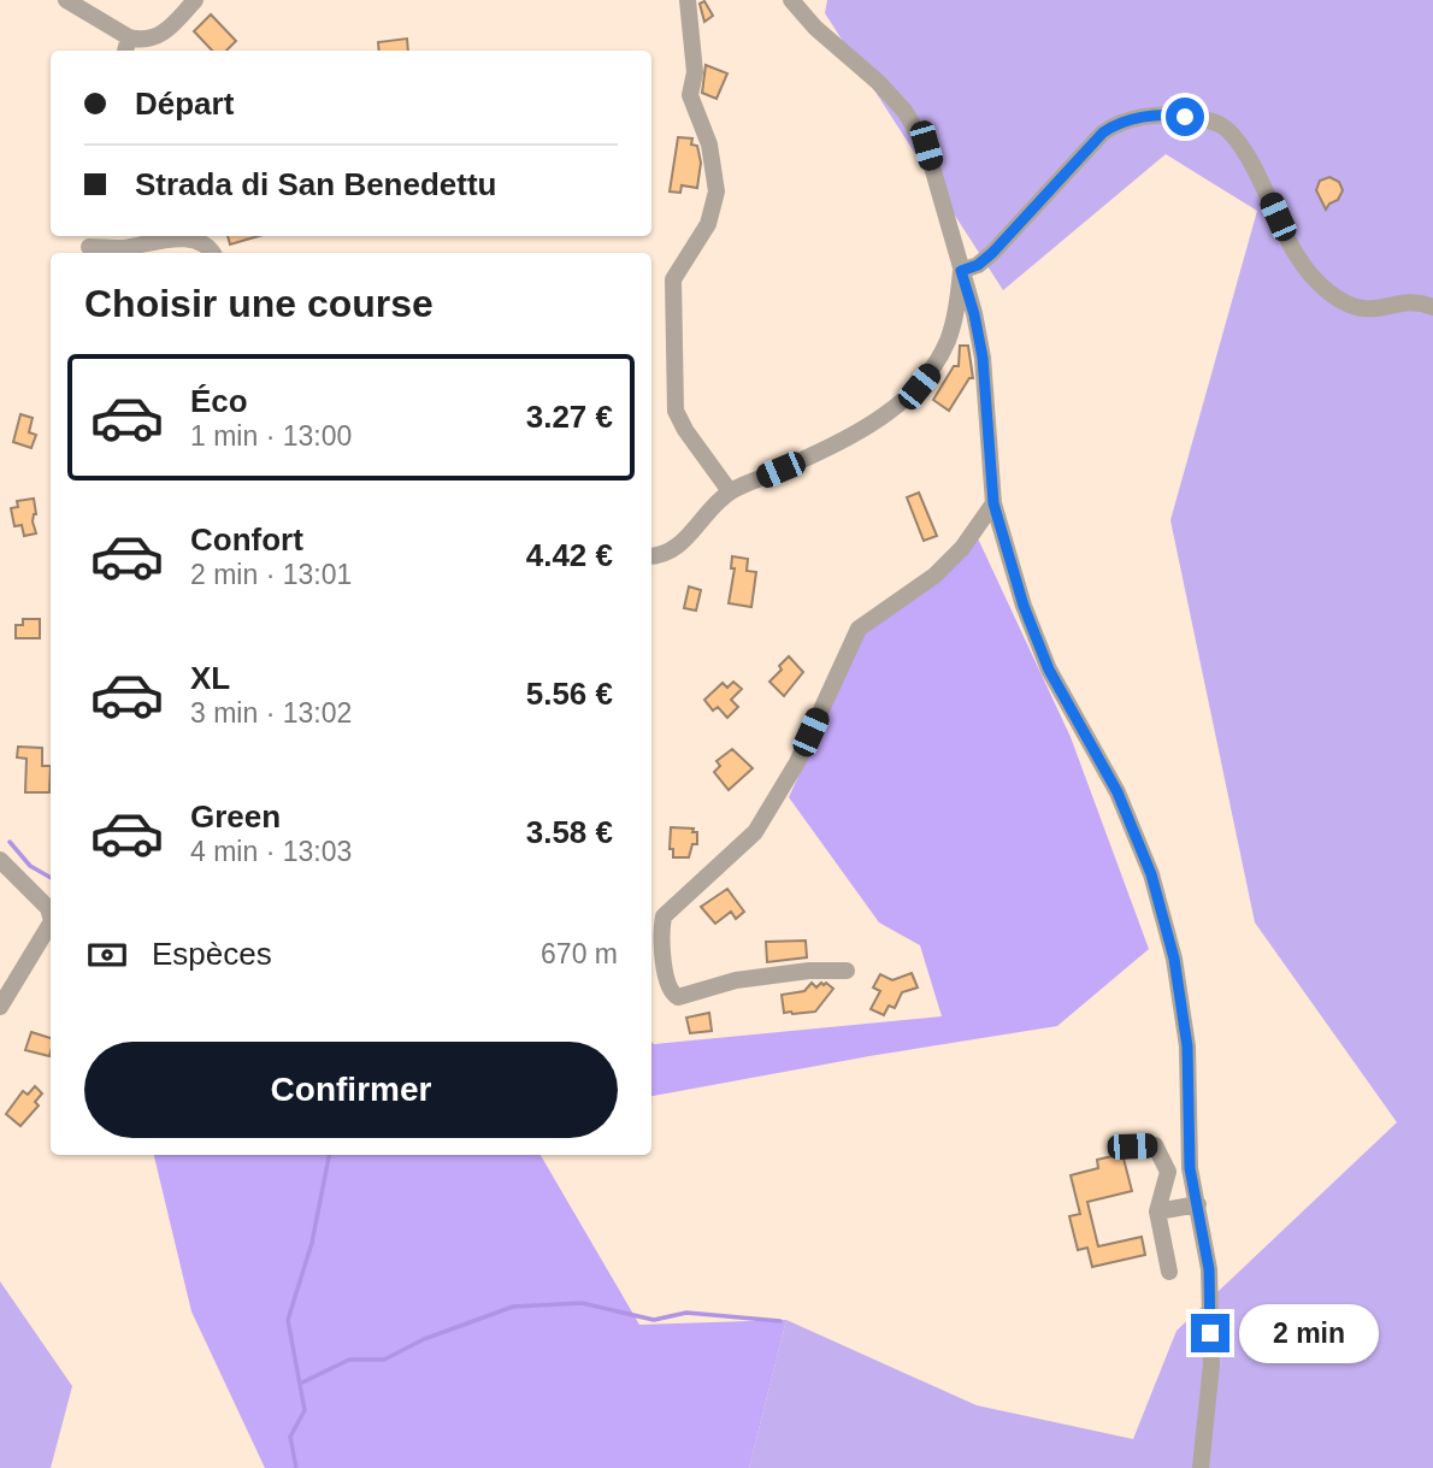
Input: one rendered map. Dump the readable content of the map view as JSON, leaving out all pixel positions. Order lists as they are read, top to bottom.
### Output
{
  "page": {
    "banner": ["Départ", "Strada di San Benedettu"],
    "heading": "Choisir une course",
    "list": [
      {
        "name": "Éco",
        "note": "1 min · 13:00",
        "value": "3.27 €"
      },
      {
        "name": "Confort",
        "note": "2 min · 13:01",
        "value": "4.42 €"
      },
      {
        "name": "XL",
        "note": "3 min · 13:02",
        "value": "5.56 €"
      },
      {
        "name": "Green",
        "note": "4 min · 13:03",
        "value": "3.58 €"
      }
    ],
    "pay": ["Espèces", "670 m"],
    "buttons": "Confirmer",
    "bubble": "2 min"
  }
}
